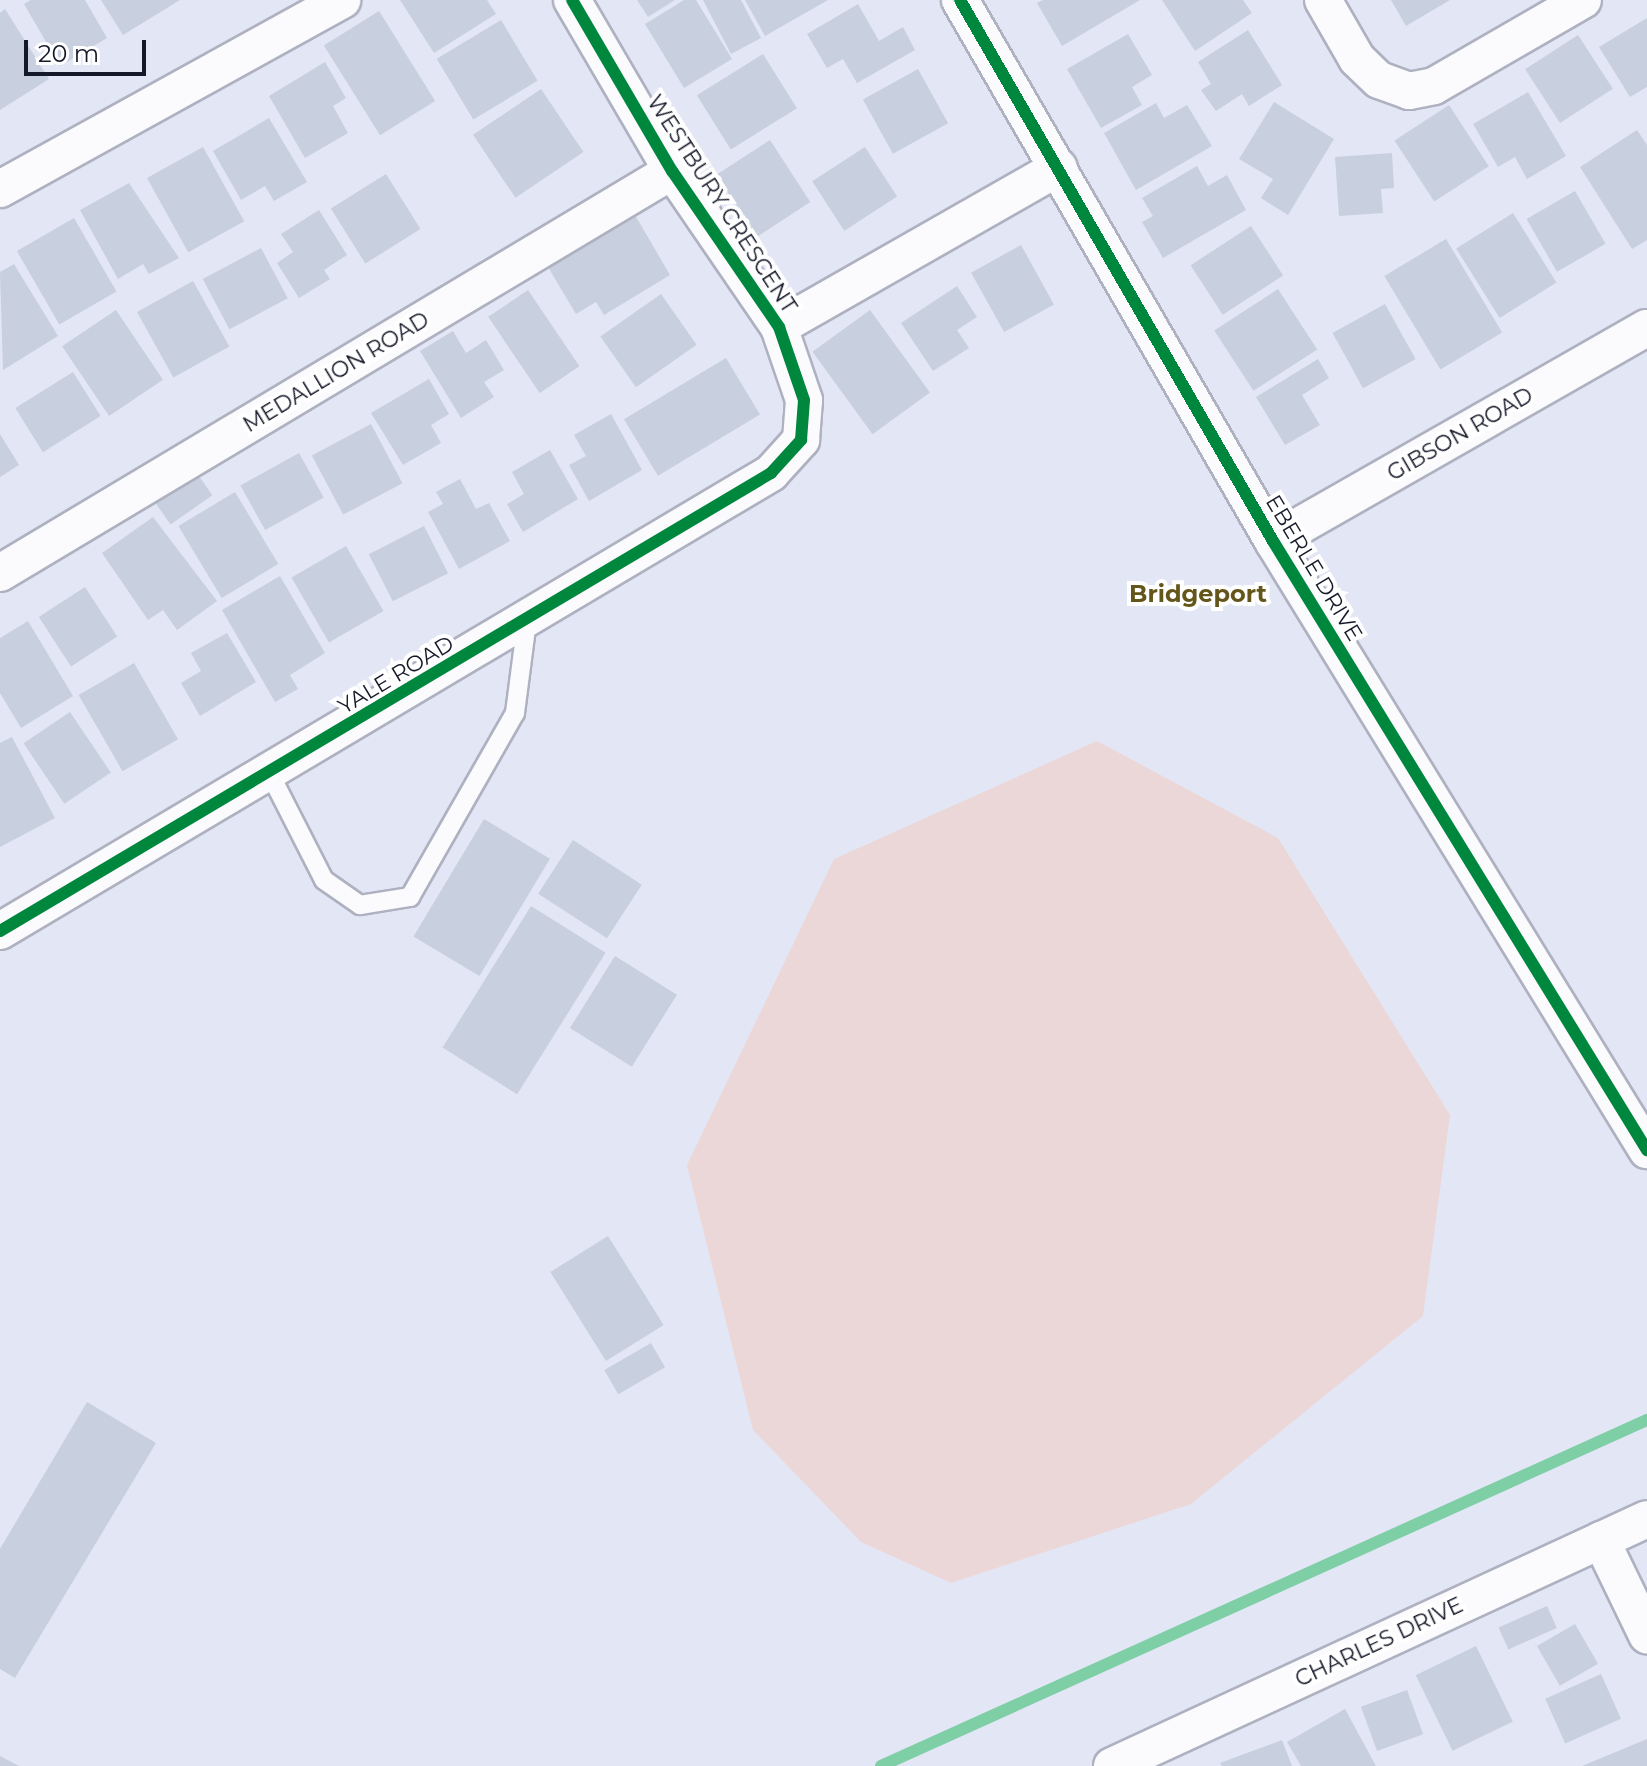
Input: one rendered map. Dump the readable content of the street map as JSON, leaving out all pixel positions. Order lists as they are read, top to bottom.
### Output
{
  "streets": {
    "street": [
      "WESTBURY CRESCENT",
      "MEDALLION ROAD",
      "GIBSON ROAD",
      "EBERLE DRIVE",
      "YALE ROAD",
      "CHARLES DRIVE"
    ]
  },
  "crossings": [
    ["WESTBURY CRESCENT", "MEDALLION ROAD"],
    ["WESTBURY CRESCENT", "YALE ROAD"],
    ["GIBSON ROAD", "EBERLE DRIVE"]
  ],
  "districts": ["Bridgeport"],
  "scale_bar": "20 m"
}
